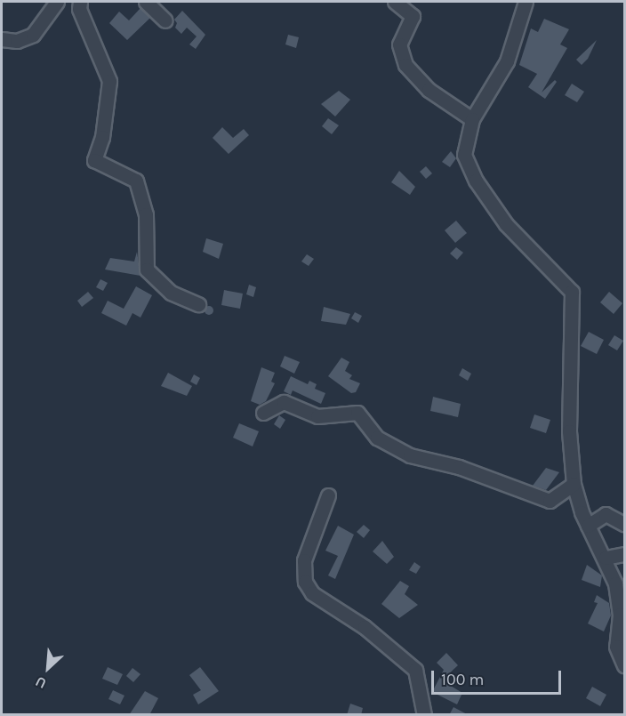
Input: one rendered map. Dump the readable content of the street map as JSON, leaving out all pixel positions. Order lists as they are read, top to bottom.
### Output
{
  "scale_bar": "100 m",
  "north": "bottom left"
}
